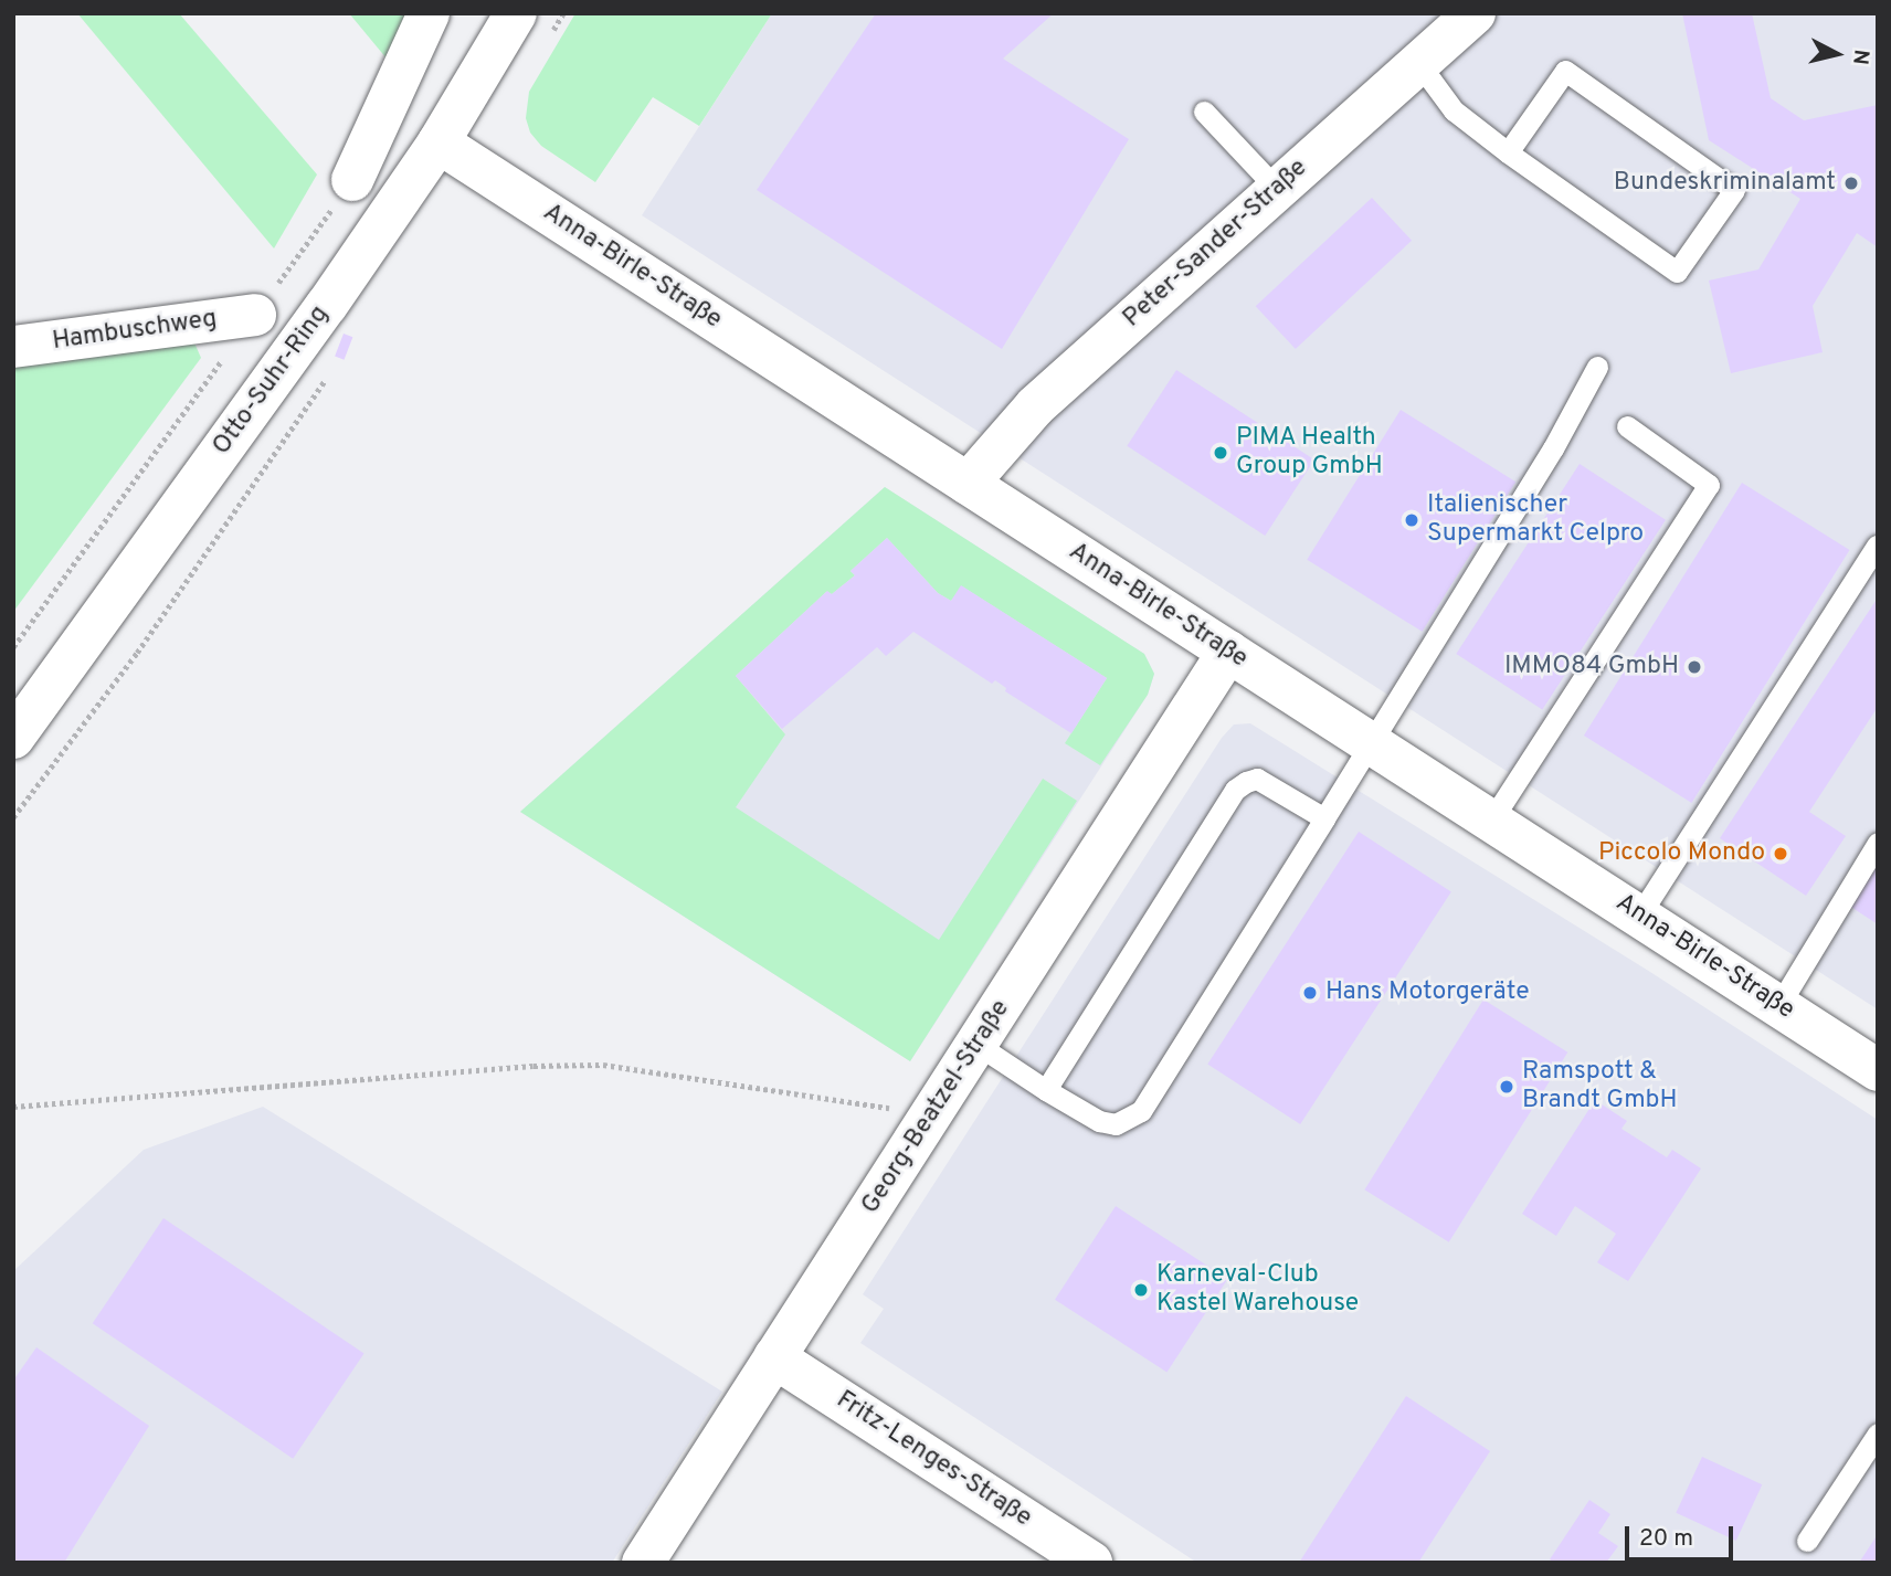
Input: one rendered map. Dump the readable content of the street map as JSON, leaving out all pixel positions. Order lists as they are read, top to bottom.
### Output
{
  "streets": {
    "street": [
      "Peter-Sander-Straße",
      "Anna-Birle-Straße",
      "Hambuschweg",
      "Otto-Suhr-Ring",
      "Georg-Beatzel-Straße",
      "Fritz-Lenges-Straße"
    ]
  },
  "crossings": [
    ["Peter-Sander-Straße", "Anna-Birle-Straße"],
    ["Anna-Birle-Straße", "Otto-Suhr-Ring"],
    ["Anna-Birle-Straße", "Georg-Beatzel-Straße"],
    ["Georg-Beatzel-Straße", "Fritz-Lenges-Straße"]
  ],
  "places": [
    "Bundeskriminalamt",
    "PIMA Health Group GmbH",
    "Italienischer Supermarkt Celpro",
    "IMMO84 GmbH",
    "Piccolo Mondo",
    "Hans Motorgeräte",
    "Ramspott & Brandt GmbH",
    "Karneval-Club Kastel Warehouse"
  ],
  "scale_bar": "20 m",
  "north": "right"
}
